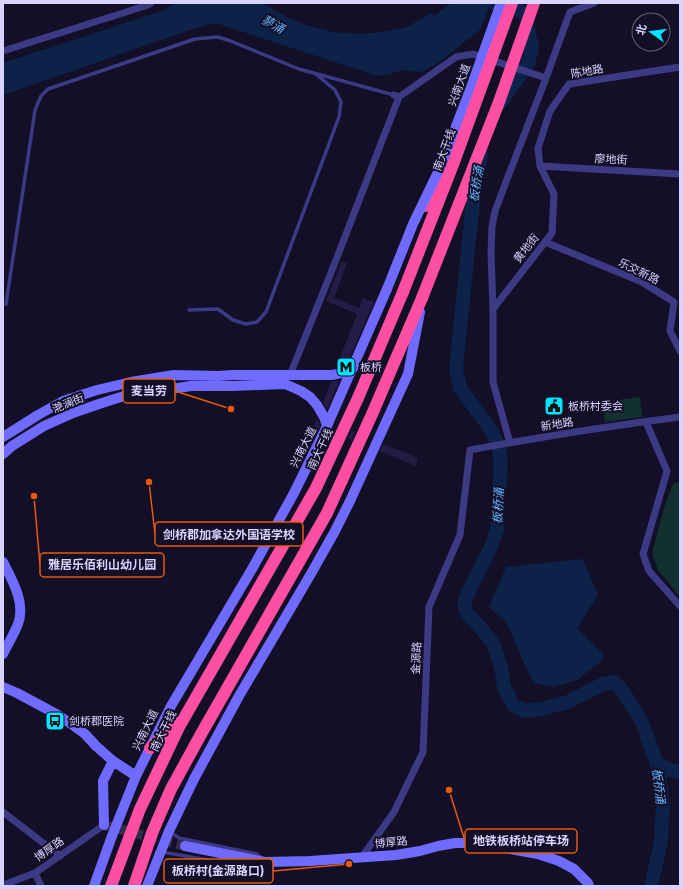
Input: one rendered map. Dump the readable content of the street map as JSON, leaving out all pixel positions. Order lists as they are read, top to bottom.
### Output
{
  "streets": {
    "highway": ["南大干线"],
    "main road": ["兴南大道", "滟澜街", "博厚路"],
    "street": [
      "陈地路",
      "廖地街",
      "黄地街",
      "乐交新路",
      "新地路",
      "金源路"
    ]
  },
  "crossings": [
    ["陈地路", "黄地街"],
    ["兴南大道", "滟澜街"],
    ["廖地街", "黄地街"],
    ["黄地街", "乐交新路"],
    ["新地路", "金源路"],
    ["金源路", "博厚路"]
  ],
  "water": ["蓼涌", "板桥涌"],
  "places": {
    "metro station": ["板桥"],
    "public building": ["板桥村委会"],
    "other": [
      "麦当劳",
      "剑桥郡加拿达外国语学校",
      "雅居乐佰利山幼儿园",
      "地铁板桥站停车场",
      "板桥村(金源路口)"
    ],
    "bus stop": ["剑桥郡医院"]
  },
  "north": "left"
}
